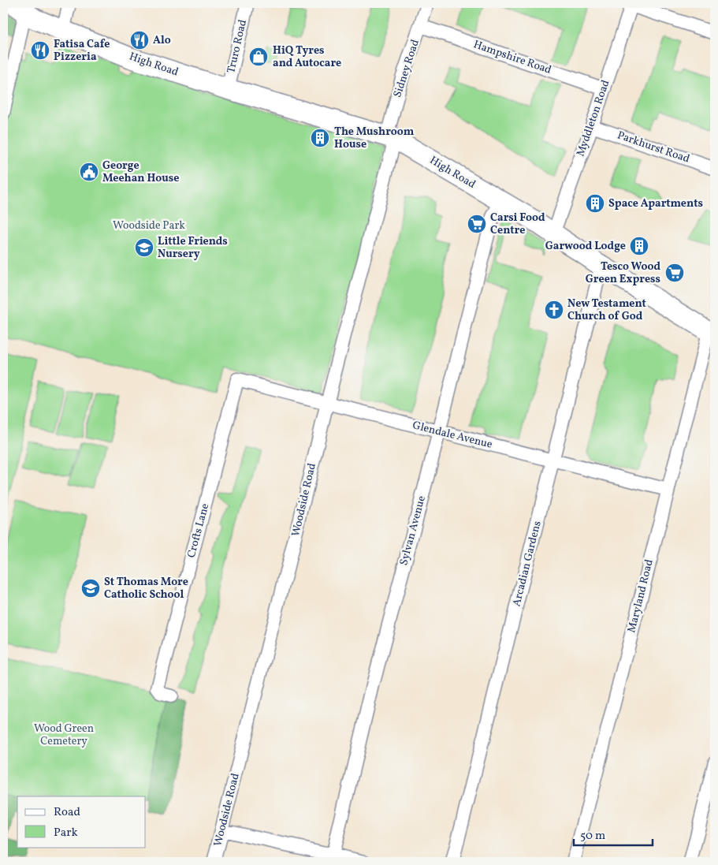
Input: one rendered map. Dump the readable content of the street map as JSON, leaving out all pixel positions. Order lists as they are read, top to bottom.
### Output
{
  "streets": {
    "main road": ["High Road"],
    "street": [
      "Truro Road",
      "Hampshire Road",
      "Sidney Road",
      "Myddleton Road",
      "Parkhurst Road",
      "Glendale Avenue",
      "Woodside Road",
      "Crofts Lane",
      "Sylvan Avenue",
      "Arcadian Gardens",
      "Maryland Road"
    ]
  },
  "crossings": [
    ["Truro Road", "High Road"],
    ["Hampshire Road", "Sidney Road"],
    ["Hampshire Road", "Myddleton Road"],
    ["High Road", "Sidney Road"],
    ["High Road", "Myddleton Road"],
    ["High Road", "Woodside Road"],
    ["High Road", "Sylvan Avenue"],
    ["High Road", "Arcadian Gardens"],
    ["High Road", "Maryland Road"],
    ["Sidney Road", "Woodside Road"],
    ["Myddleton Road", "Parkhurst Road"],
    ["Glendale Avenue", "Woodside Road"],
    ["Glendale Avenue", "Crofts Lane"],
    ["Glendale Avenue", "Sylvan Avenue"],
    ["Glendale Avenue", "Arcadian Gardens"],
    ["Glendale Avenue", "Maryland Road"]
  ],
  "parks": ["Woodside Park", "Wood Green Cemetery"],
  "places": {
    "restaurant": ["Alo", "Fatisa Cafe Pizzeria"],
    "shop": ["HiQ Tyres and Autocare"],
    "building": ["The Mushroom House", "Space Apartments", "Garwood Lodge"],
    "public building": ["George Meehan House"],
    "supermarket": ["Carsi Food Centre", "Tesco Wood Green Express"],
    "school or university": ["Little Friends Nursery", "St Thomas More Catholic School"],
    "church": ["New Testament Church of God"]
  },
  "legend": ["Road", "Park"],
  "scale_bar": "50 m"
}
